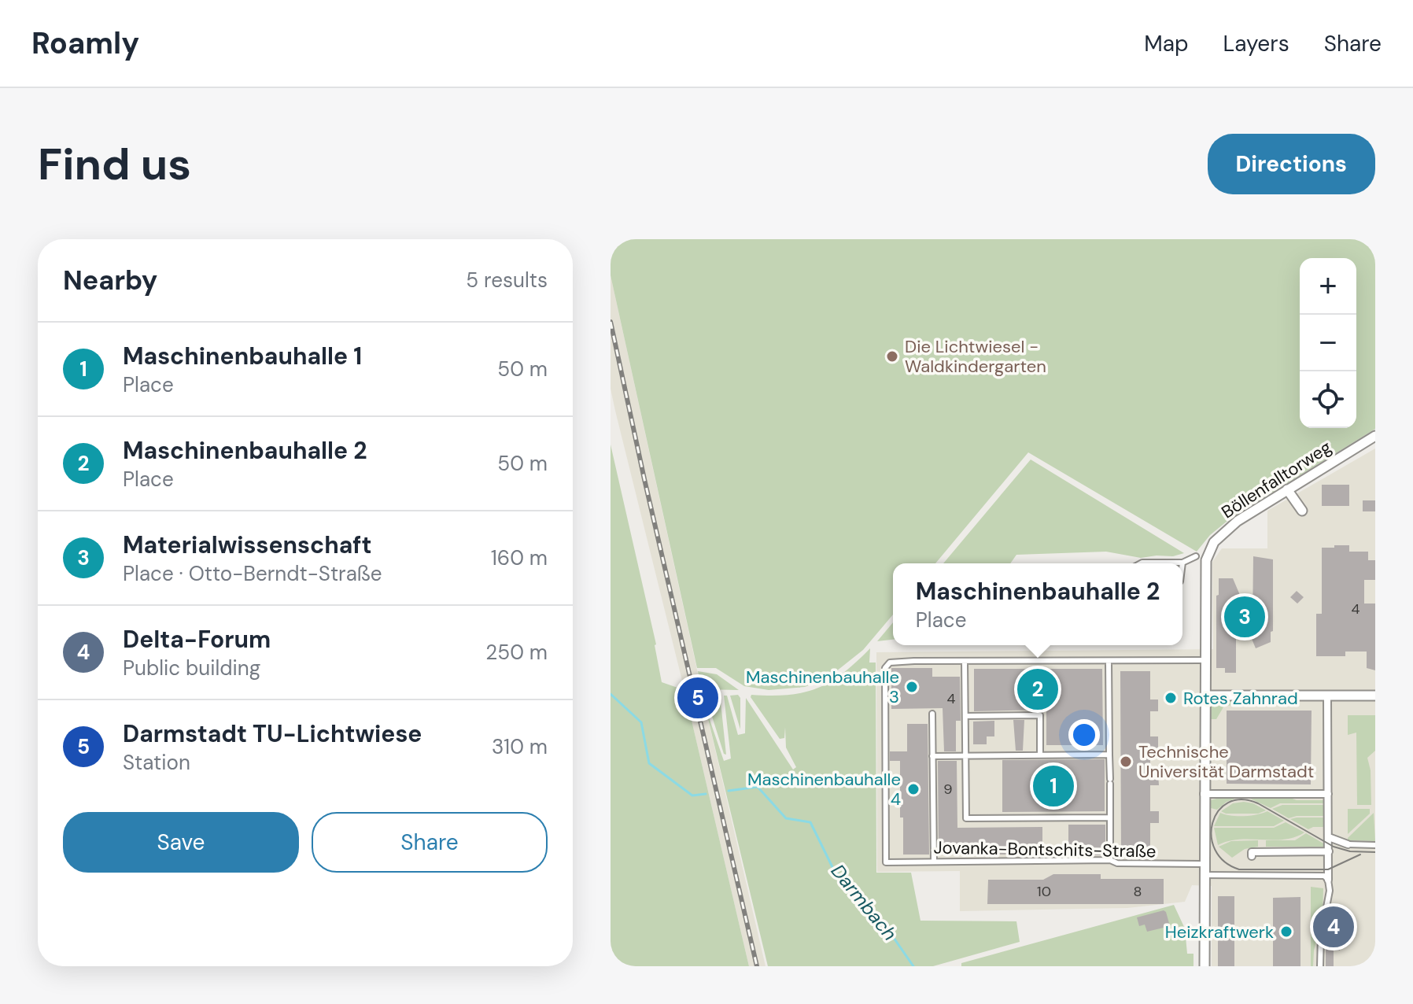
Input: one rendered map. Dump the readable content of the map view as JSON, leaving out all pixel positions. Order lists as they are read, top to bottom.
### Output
{
  "streets": {
    "street": ["Böllenfalltorweg"],
    "lane": ["Jovanka-Bontschits-Straße"]
  },
  "water": ["Darmbach"],
  "places": [
    "Die Lichtwiesel - Waldkindergarten",
    "Maschinenbauhalle 3",
    "Rotes Zahnrad",
    "Technische Universität Darmstadt",
    "Maschinenbauhalle 4",
    "Heizkraftwerk"
  ],
  "house_numbers": [
    "4",
    "4",
    "9",
    "10",
    "8"
  ],
  "page": {
    "header": "Roamly",
    "nav": ["Map", "Layers", "Share"],
    "buttons": [
      "Directions",
      ["Save", "Share"]
    ],
    "title": "Find us",
    "heading": ["Nearby", "5 results"],
    "map_buttons": ["+", "−"],
    "list": [
      {
        "mark": "1",
        "name": "Maschinenbauhalle 1",
        "note": "Place",
        "value": "50 m"
      },
      {
        "mark": "2",
        "name": "Maschinenbauhalle 2",
        "note": "Place",
        "value": "50 m"
      },
      {
        "mark": "3",
        "name": "Materialwissenschaft",
        "note": "Place · Otto-Berndt-Straße",
        "value": "160 m"
      },
      {
        "mark": "4",
        "name": "Delta-Forum",
        "note": "Public building",
        "value": "250 m"
      },
      {
        "mark": "5",
        "name": "Darmstadt TU-Lichtwiese",
        "note": "Station",
        "value": "310 m"
      }
    ],
    "popup": ["Maschinenbauhalle 2", "Place"],
    "pins": [
      "3",
      "2",
      "5",
      "1",
      "4"
    ]
  }
}
